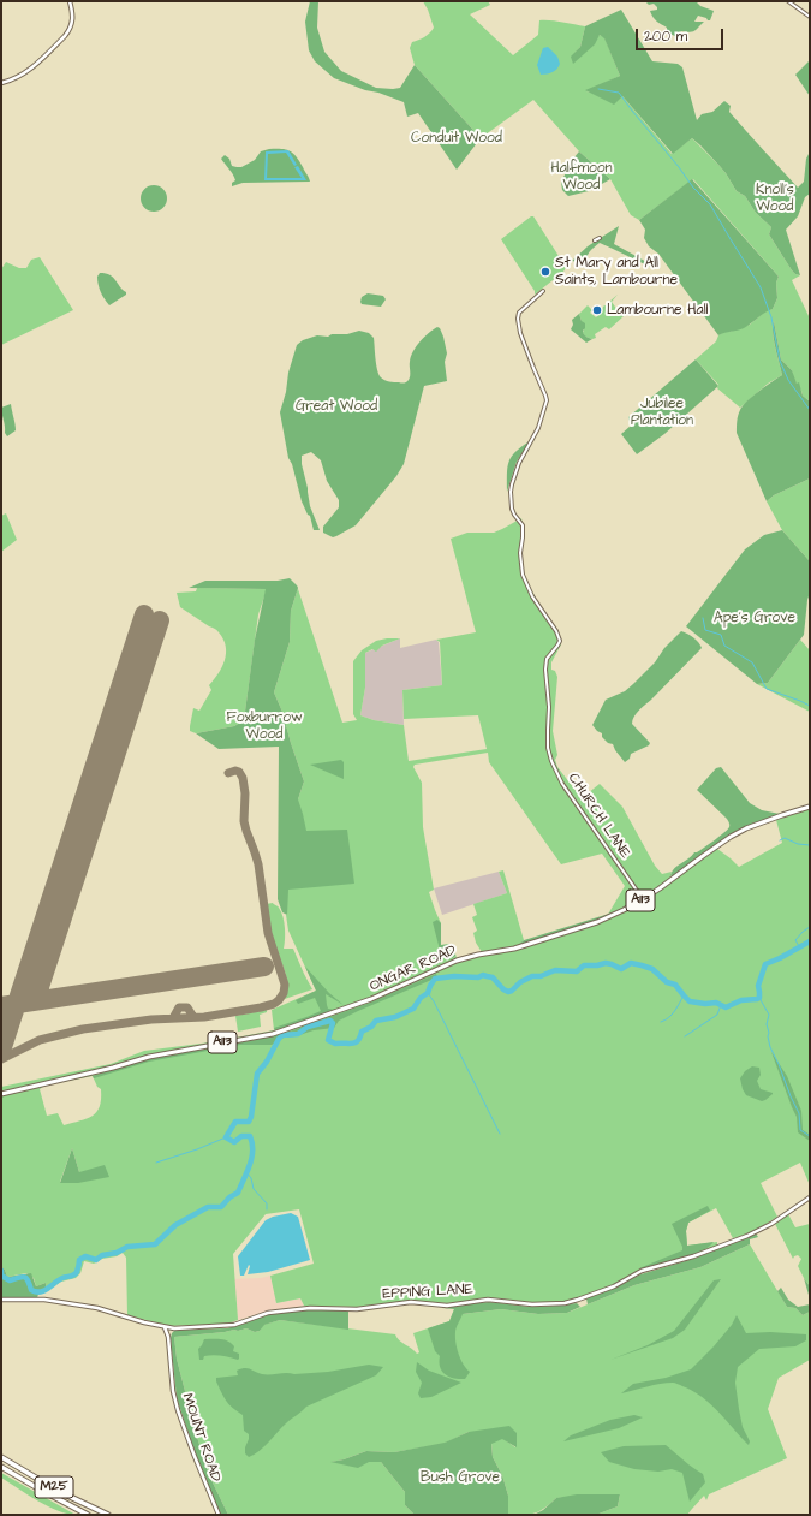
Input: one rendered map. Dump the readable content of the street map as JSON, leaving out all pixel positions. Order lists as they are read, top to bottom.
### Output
{
  "streets": {
    "highway": ["M25"],
    "main road": ["A113", "ONGAR ROAD"],
    "street": ["CHURCH LANE", "EPPING LANE", "MOUNT ROAD"]
  },
  "crossings": [
    ["CHURCH LANE", "ONGAR ROAD"],
    ["EPPING LANE", "MOUNT ROAD"]
  ],
  "parks": [
    "Conduit Wood",
    "Halfmoon Wood",
    "Knoll's Wood",
    "Jubilee Plantation",
    "Great Wood",
    "Ape's Grove",
    "Foxburrow Wood",
    "Bush Grove"
  ],
  "places": ["St Mary and All Saints, Lambourne", "Lambourne Hall"],
  "scale_bar": "200 m"
}
